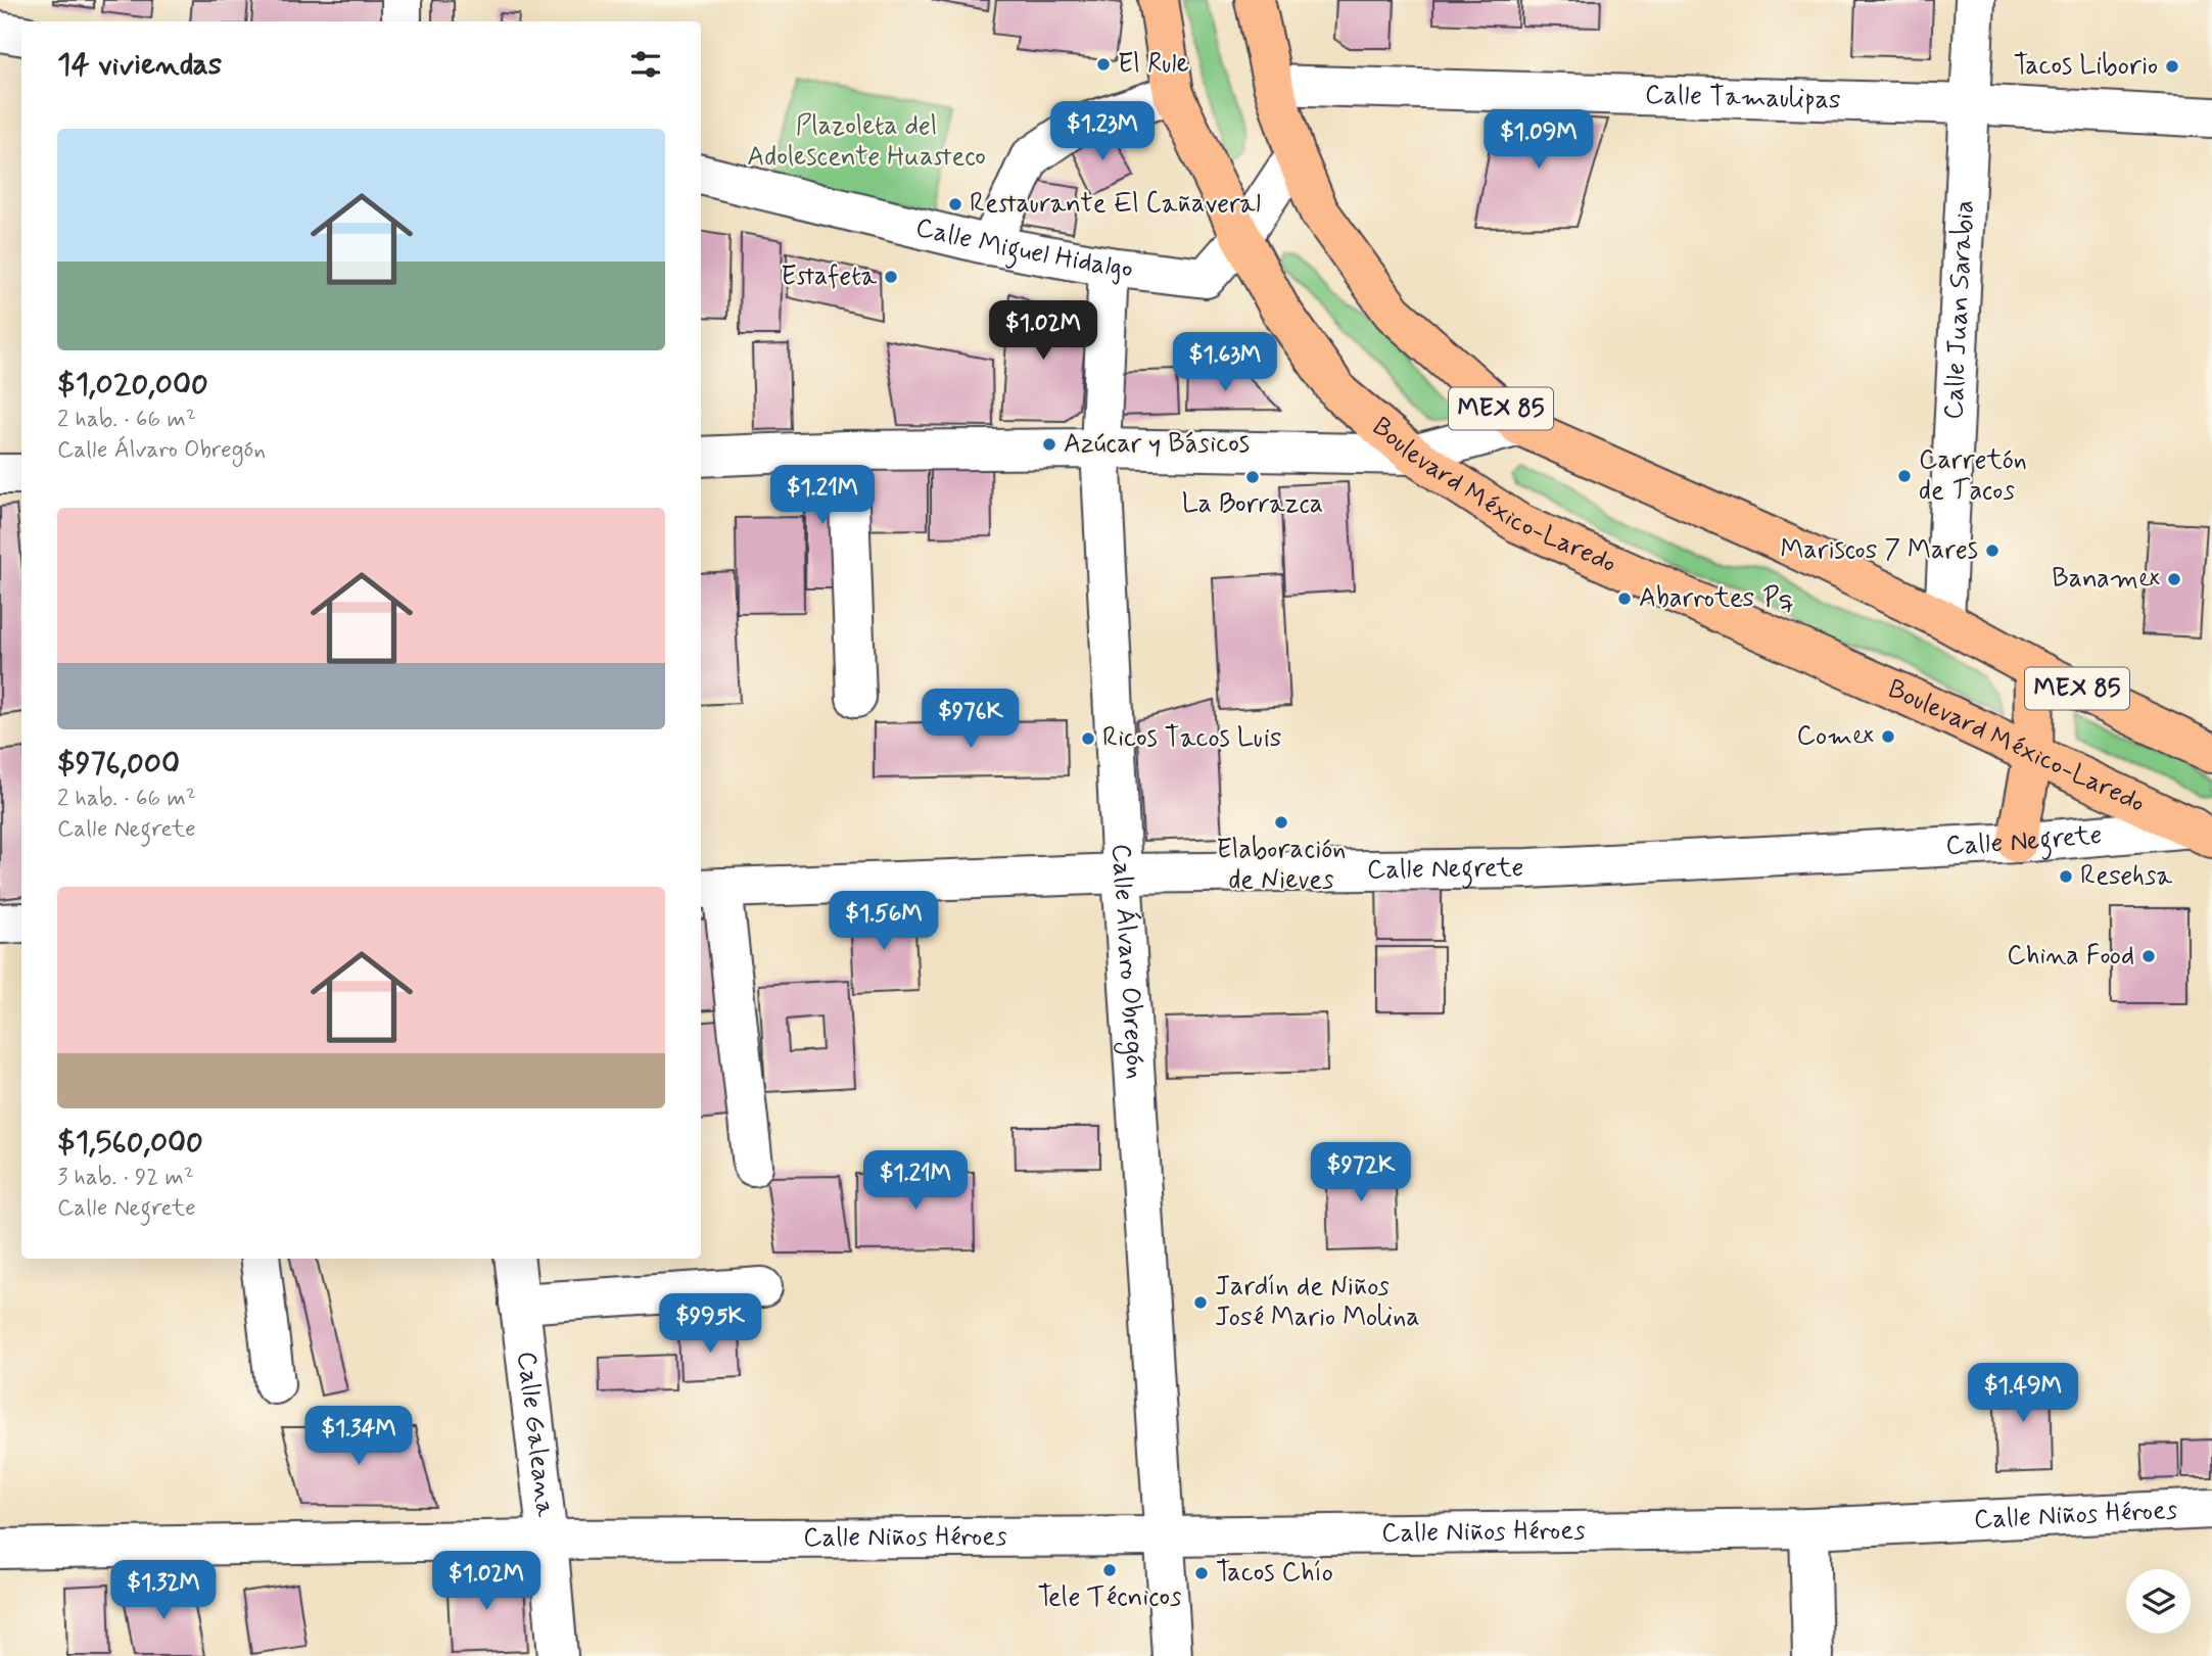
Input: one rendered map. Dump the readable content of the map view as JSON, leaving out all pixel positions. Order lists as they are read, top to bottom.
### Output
{
  "streets": {
    "main road": ["MEX 85", "Boulevard México-Laredo"],
    "street": [
      "Calle Tamaulipas",
      "Calle Miguel Hidalgo",
      "Calle Juan Sarabia",
      "Calle Negrete",
      "Calle Álvaro Obregón",
      "Calle Galeana",
      "Calle Niños Héroes"
    ]
  },
  "crossings": [
    ["Calle Tamaulipas", "Calle Juan Sarabia"],
    ["Calle Tamaulipas", "MEX 85"],
    ["Calle Miguel Hidalgo", "MEX 85"],
    ["Calle Miguel Hidalgo", "Boulevard México-Laredo"],
    ["Calle Miguel Hidalgo", "Calle Álvaro Obregón"],
    ["Calle Juan Sarabia", "MEX 85"],
    ["Boulevard México-Laredo", "Calle Negrete"],
    ["Calle Negrete", "Calle Álvaro Obregón"],
    ["Calle Álvaro Obregón", "Calle Niños Héroes"],
    ["Calle Galeana", "Calle Niños Héroes"]
  ],
  "parks": ["Plazoleta del Adolescente Huasteco"],
  "places": [
    "El Rule",
    "Tacos Liborio",
    "Restaurante El Cañaveral",
    "Estafeta",
    "Azúcar y Básicos",
    "Carretón de Tacos",
    "La Borrazca",
    "Mariscos 7 Mares",
    "Banamex",
    "Abarrotes Pq",
    "Comex",
    "Ricos Tacos Luis",
    "Elaboración de Nieves",
    "Resehsa",
    "China Food",
    "Jardín de Niños José Mario Molina",
    "Tele Técnicos",
    "Tacos Chío"
  ],
  "page": {
    "heading": "14 viviendas",
    "price": [
      "$1.23M",
      "$1.09M",
      "$1.02M",
      "$1.63M",
      "$1.21M",
      "$976K",
      "$1.56M",
      "$972K",
      "$1.21M",
      "$995K",
      "$1.49M",
      "$1.34M",
      "$1.02M",
      "$1.32M"
    ],
    "list": [
      {
        "name": "$1,020,000",
        "note": "2 hab. · 66 m² · Calle Álvaro Obregón"
      },
      {
        "name": "$976,000",
        "note": "2 hab. · 66 m² · Calle Negrete"
      },
      {
        "name": "$1,560,000",
        "note": "3 hab. · 92 m² · Calle Negrete"
      }
    ]
  }
}
